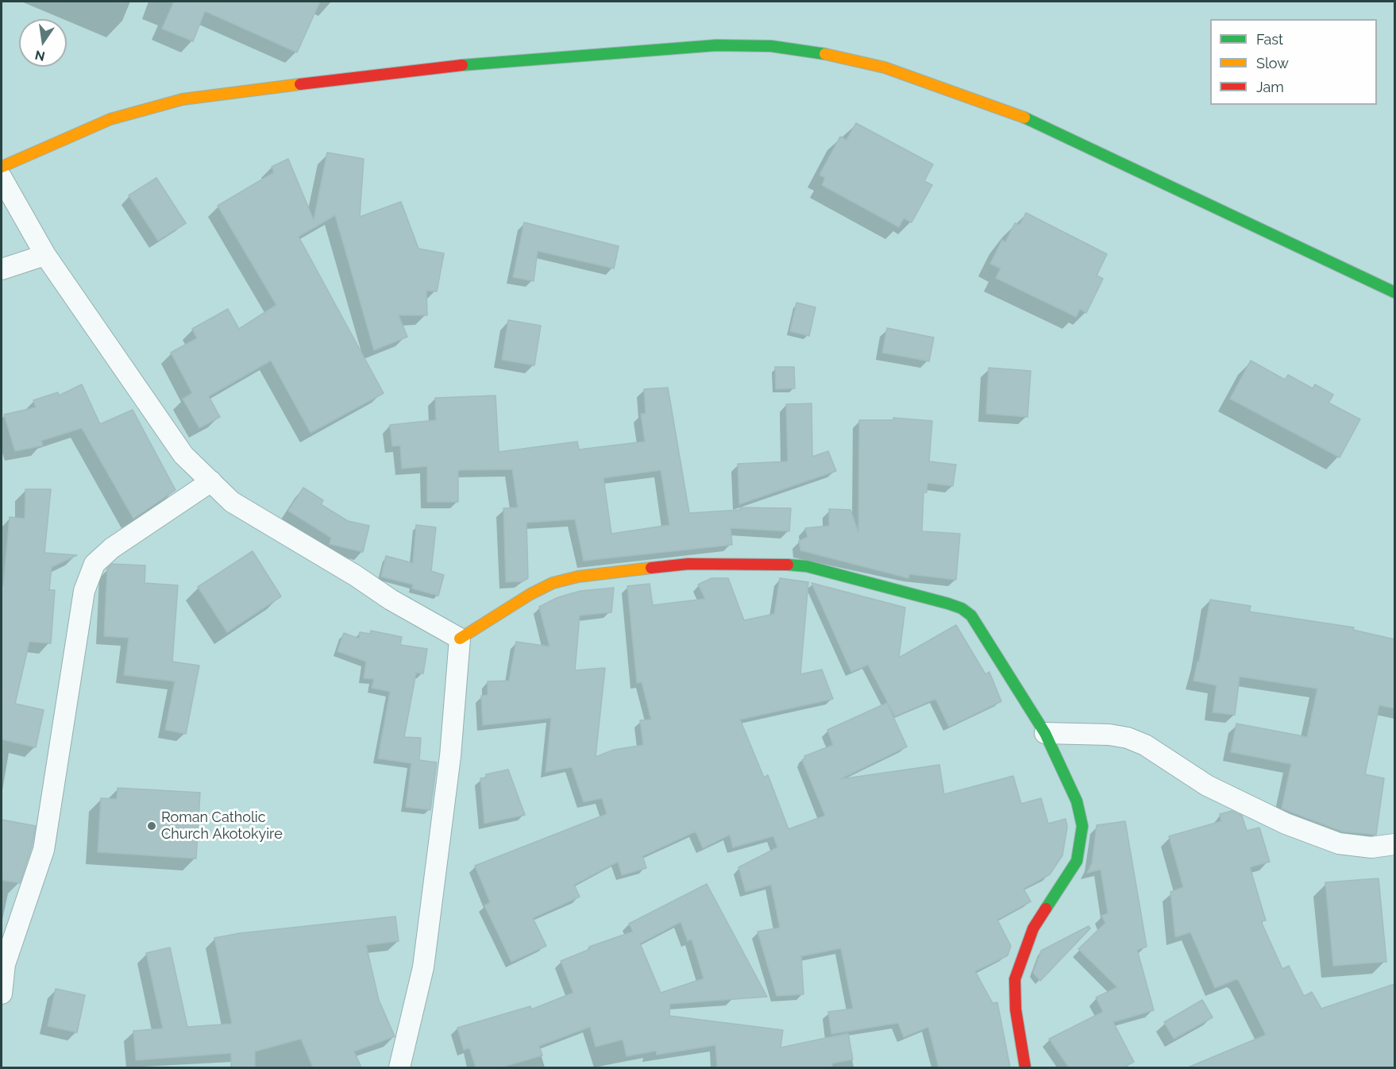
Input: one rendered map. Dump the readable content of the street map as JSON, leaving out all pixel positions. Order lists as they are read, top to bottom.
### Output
{
  "places": ["Roman Catholic Church Akotokyire"],
  "legend": ["Fast", "Slow", "Jam"],
  "north": "bottom"
}
